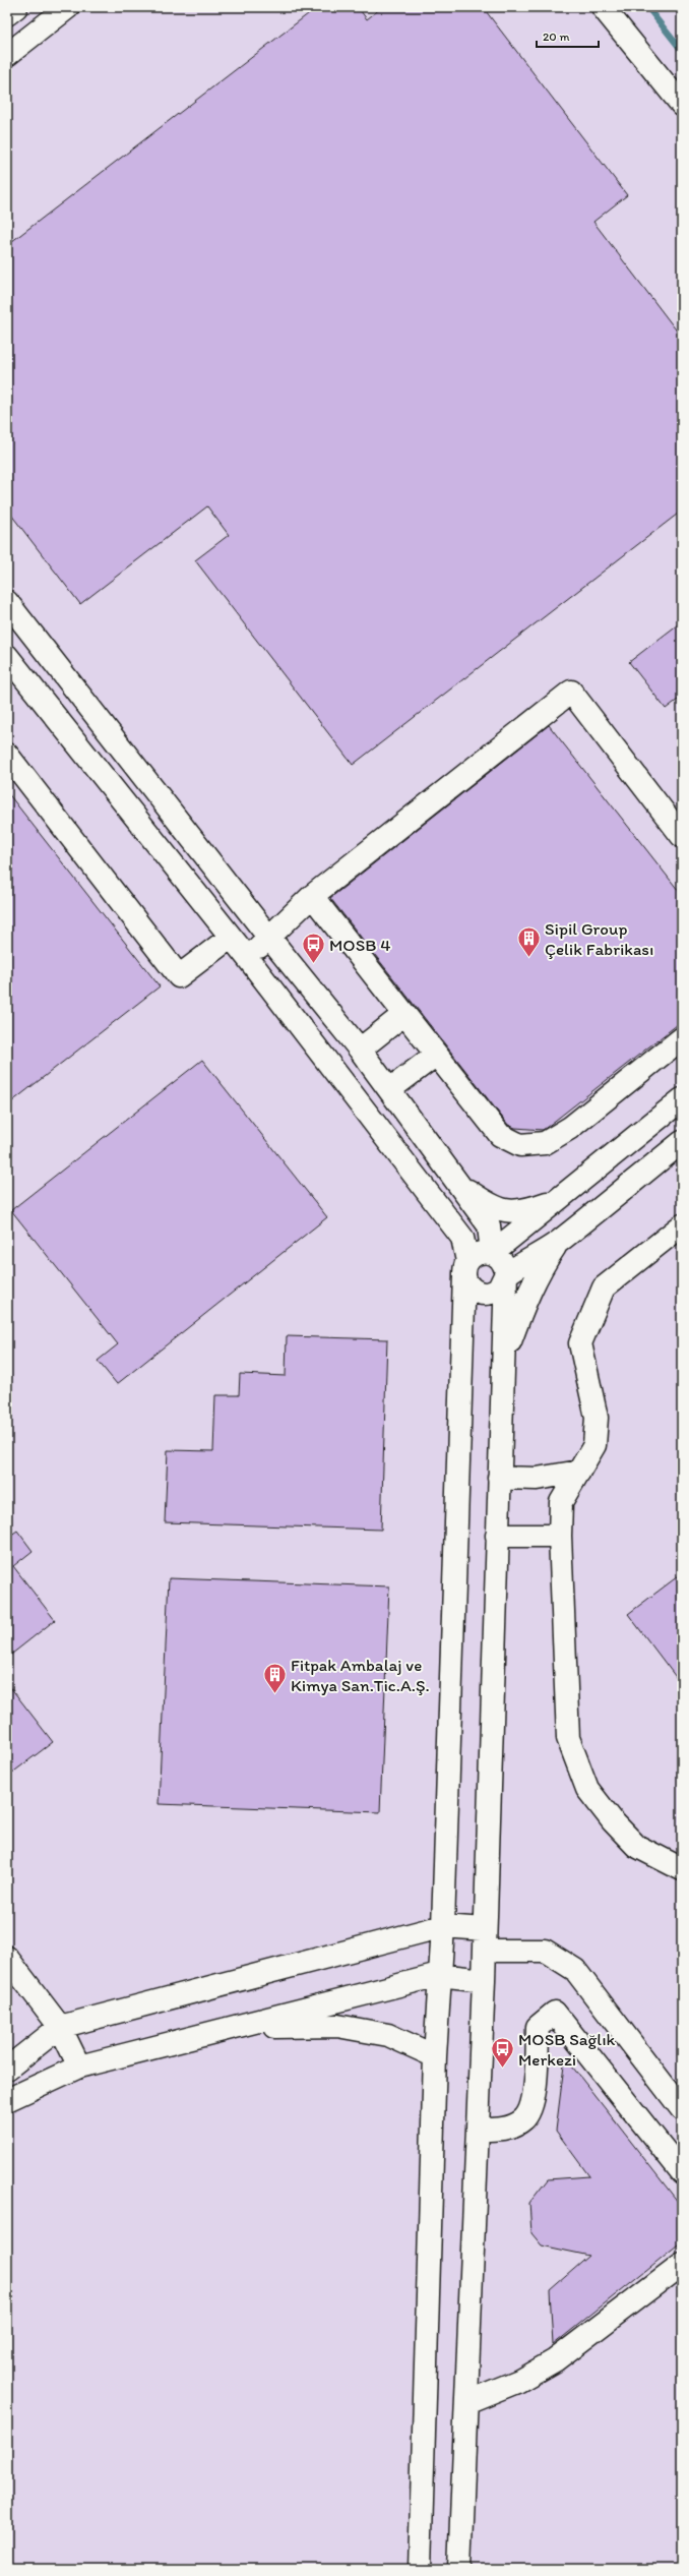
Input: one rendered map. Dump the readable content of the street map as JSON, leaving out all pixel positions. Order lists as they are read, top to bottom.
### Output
{
  "places": {
    "building": ["Sipil Group Çelik Fabrikası", "Fitpak Ambalaj ve Kimya San.Tic.A.Ş."],
    "bus stop": ["MOSB 4", "MOSB Sağlık Merkezi"]
  },
  "scale_bar": "20 m"
}
